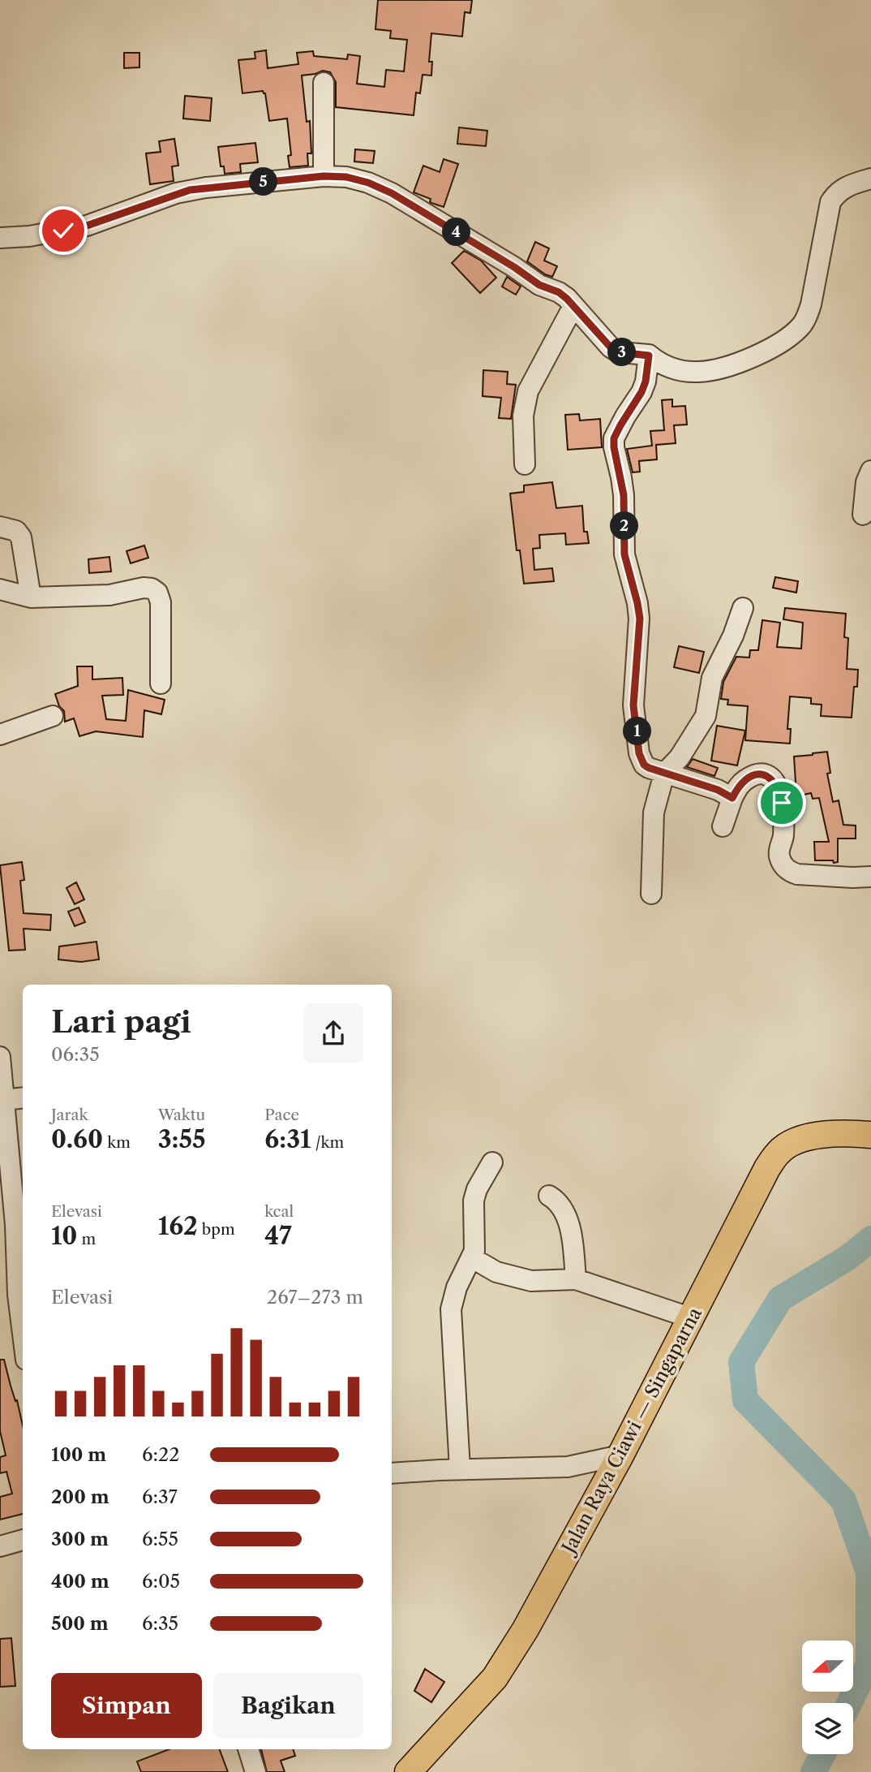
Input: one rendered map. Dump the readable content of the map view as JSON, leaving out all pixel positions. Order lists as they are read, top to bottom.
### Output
{
  "streets": {
    "main road": ["Jalan Raya Ciawi — Singaparna"]
  },
  "north": "left",
  "page": {
    "pins": [
      "5",
      "4",
      "3",
      "2",
      "1"
    ],
    "heading": ["Lari pagi", "06:35"],
    "stats": [
      ["Jarak", "0.60 km"],
      ["Waktu", "3:55"],
      ["Pace", "6:31 /km"],
      ["Elevasi", "10 m"],
      ["162 bpm"],
      ["kcal", "47"]
    ],
    "chart": ["Elevasi", "267–273 m"],
    "list": [
      {
        "name": "100 m",
        "note": "6:22"
      },
      {
        "name": "200 m",
        "note": "6:37"
      },
      {
        "name": "300 m",
        "note": "6:55"
      },
      {
        "name": "400 m",
        "note": "6:05"
      },
      {
        "name": "500 m",
        "note": "6:35"
      }
    ],
    "buttons": ["Simpan", "Bagikan"]
  }
}
